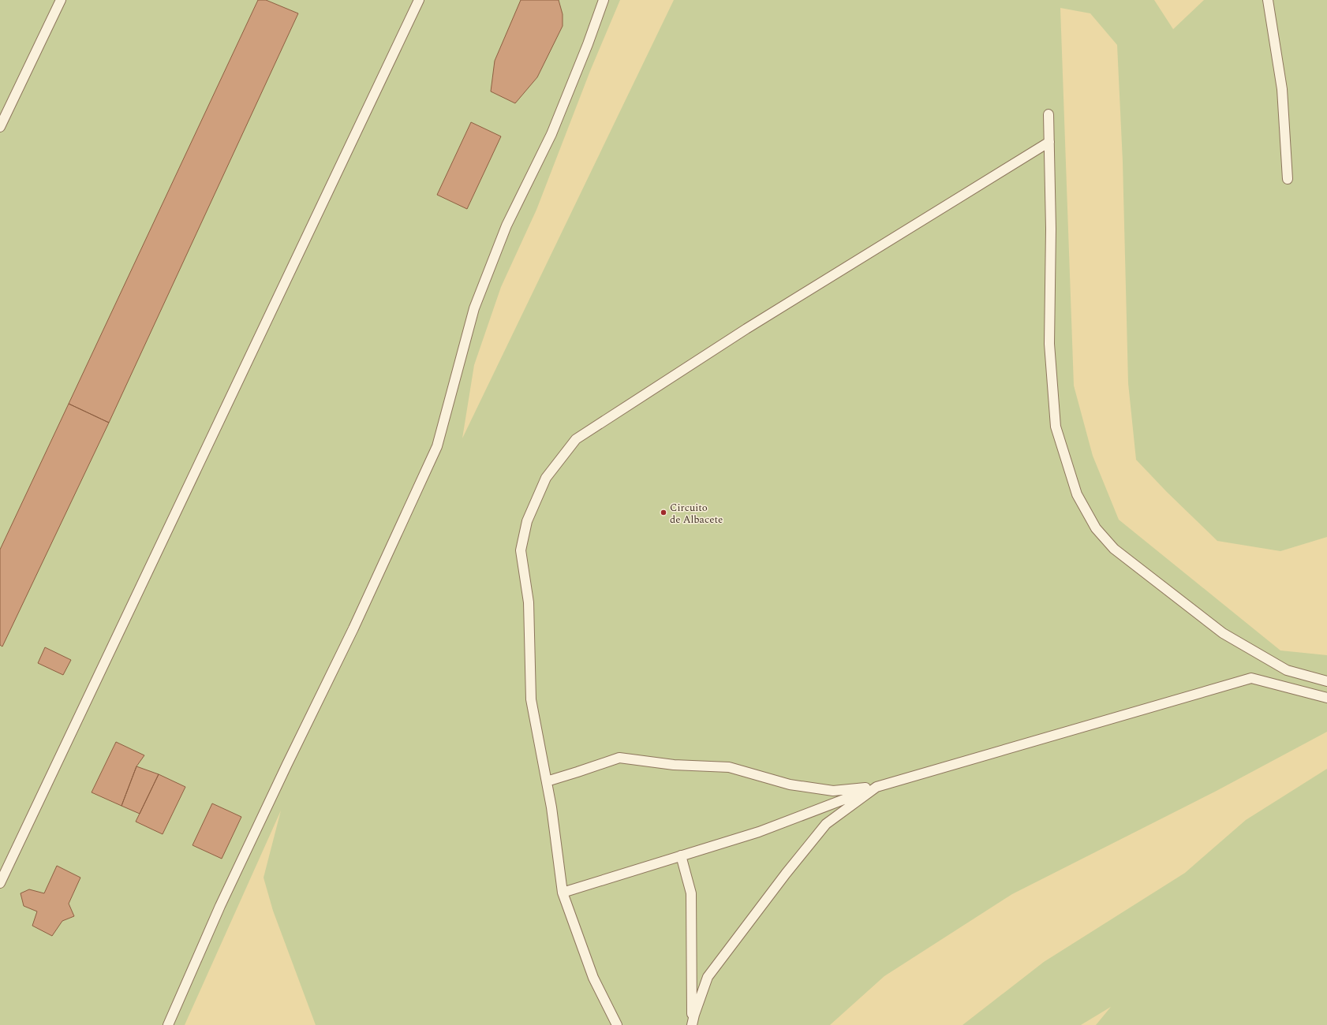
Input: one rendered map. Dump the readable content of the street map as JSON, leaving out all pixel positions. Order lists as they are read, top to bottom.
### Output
{
  "places": ["Circuito de Albacete"]
}
